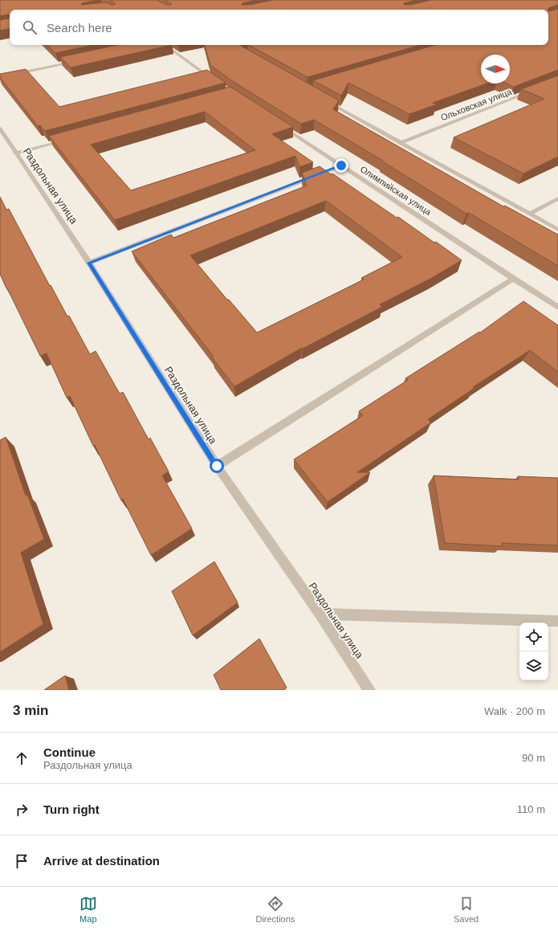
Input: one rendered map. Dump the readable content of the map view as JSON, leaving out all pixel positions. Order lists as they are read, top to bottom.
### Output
{
  "streets": {
    "street": ["Ольховская улица", "Раздольная улица", "Олимпийская улица"]
  },
  "north": "right",
  "page": {
    "search": "Search here",
    "heading": ["3 min", "Walk · 200 m"],
    "list": [
      ["Continue", "Раздольная улица", "90 m"],
      ["Turn right", "110 m"],
      "Arrive at destination"
    ],
    "nav": ["Map", "Directions", "Saved"]
  }
}
